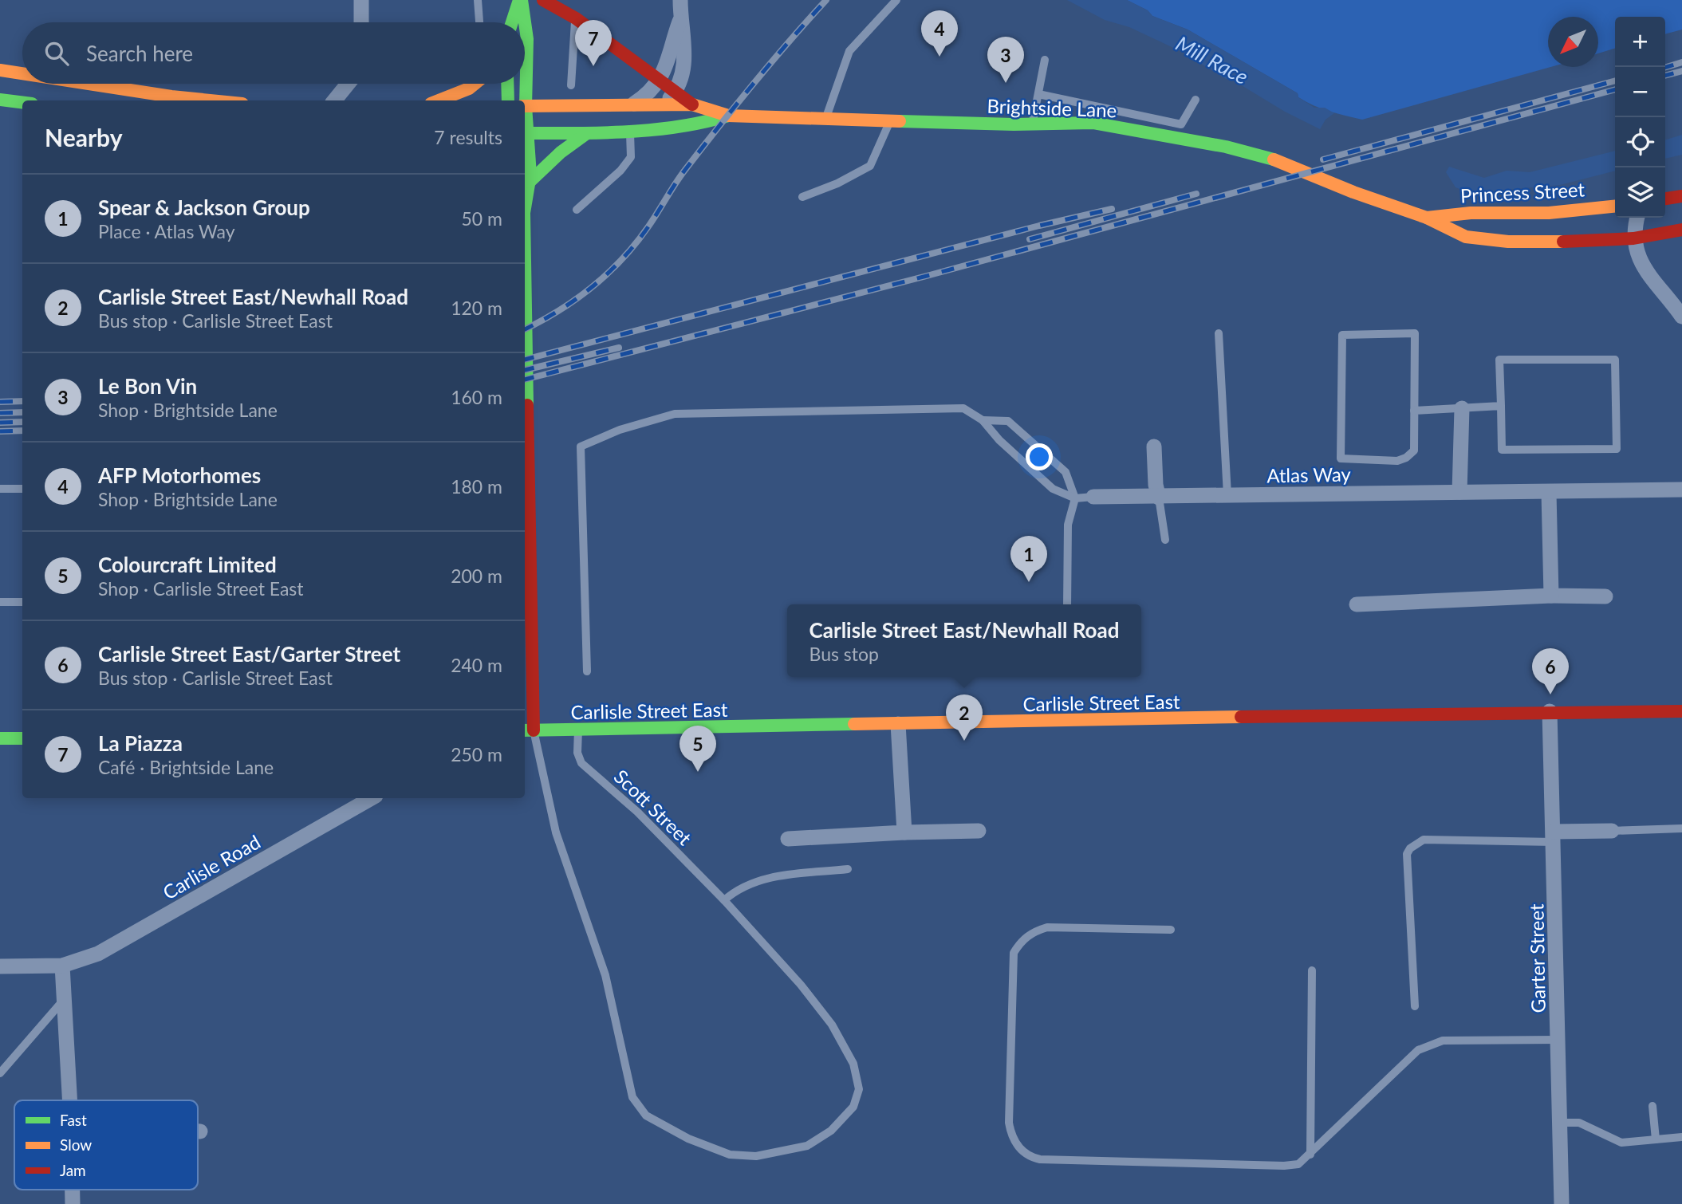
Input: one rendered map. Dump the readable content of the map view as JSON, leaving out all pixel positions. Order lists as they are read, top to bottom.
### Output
{
  "streets": {
    "main road": ["Brightside Lane", "Princess Street", "Carlisle Street East"],
    "street": ["Atlas Way", "Carlisle Road", "Garter Street"],
    "lane": ["Scott Street"]
  },
  "crossings": [
    ["Brightside Lane", "Princess Street"],
    ["Carlisle Street East", "Scott Street"],
    ["Carlisle Street East", "Garter Street"]
  ],
  "water": ["Mill Race"],
  "legend": ["Fast", "Slow", "Jam"],
  "north": "bottom left",
  "page": {
    "pins": [
      "4",
      "7",
      "3",
      "1",
      "6",
      "2",
      "5"
    ],
    "map_buttons": ["+", "−"],
    "search": "Search here",
    "heading": ["Nearby", "7 results"],
    "list": [
      {
        "mark": "1",
        "name": "Spear & Jackson Group",
        "note": "Place · Atlas Way",
        "value": "50 m"
      },
      {
        "mark": "2",
        "name": "Carlisle Street East/Newhall Road",
        "note": "Bus stop · Carlisle Street East",
        "value": "120 m"
      },
      {
        "mark": "3",
        "name": "Le Bon Vin",
        "note": "Shop · Brightside Lane",
        "value": "160 m"
      },
      {
        "mark": "4",
        "name": "AFP Motorhomes",
        "note": "Shop · Brightside Lane",
        "value": "180 m"
      },
      {
        "mark": "5",
        "name": "Colourcraft Limited",
        "note": "Shop · Carlisle Street East",
        "value": "200 m"
      },
      {
        "mark": "6",
        "name": "Carlisle Street East/Garter Street",
        "note": "Bus stop · Carlisle Street East",
        "value": "240 m"
      },
      {
        "mark": "7",
        "name": "La Piazza",
        "note": "Café · Brightside Lane",
        "value": "250 m"
      }
    ],
    "popup": ["Carlisle Street East/Newhall Road", "Bus stop"]
  }
}
